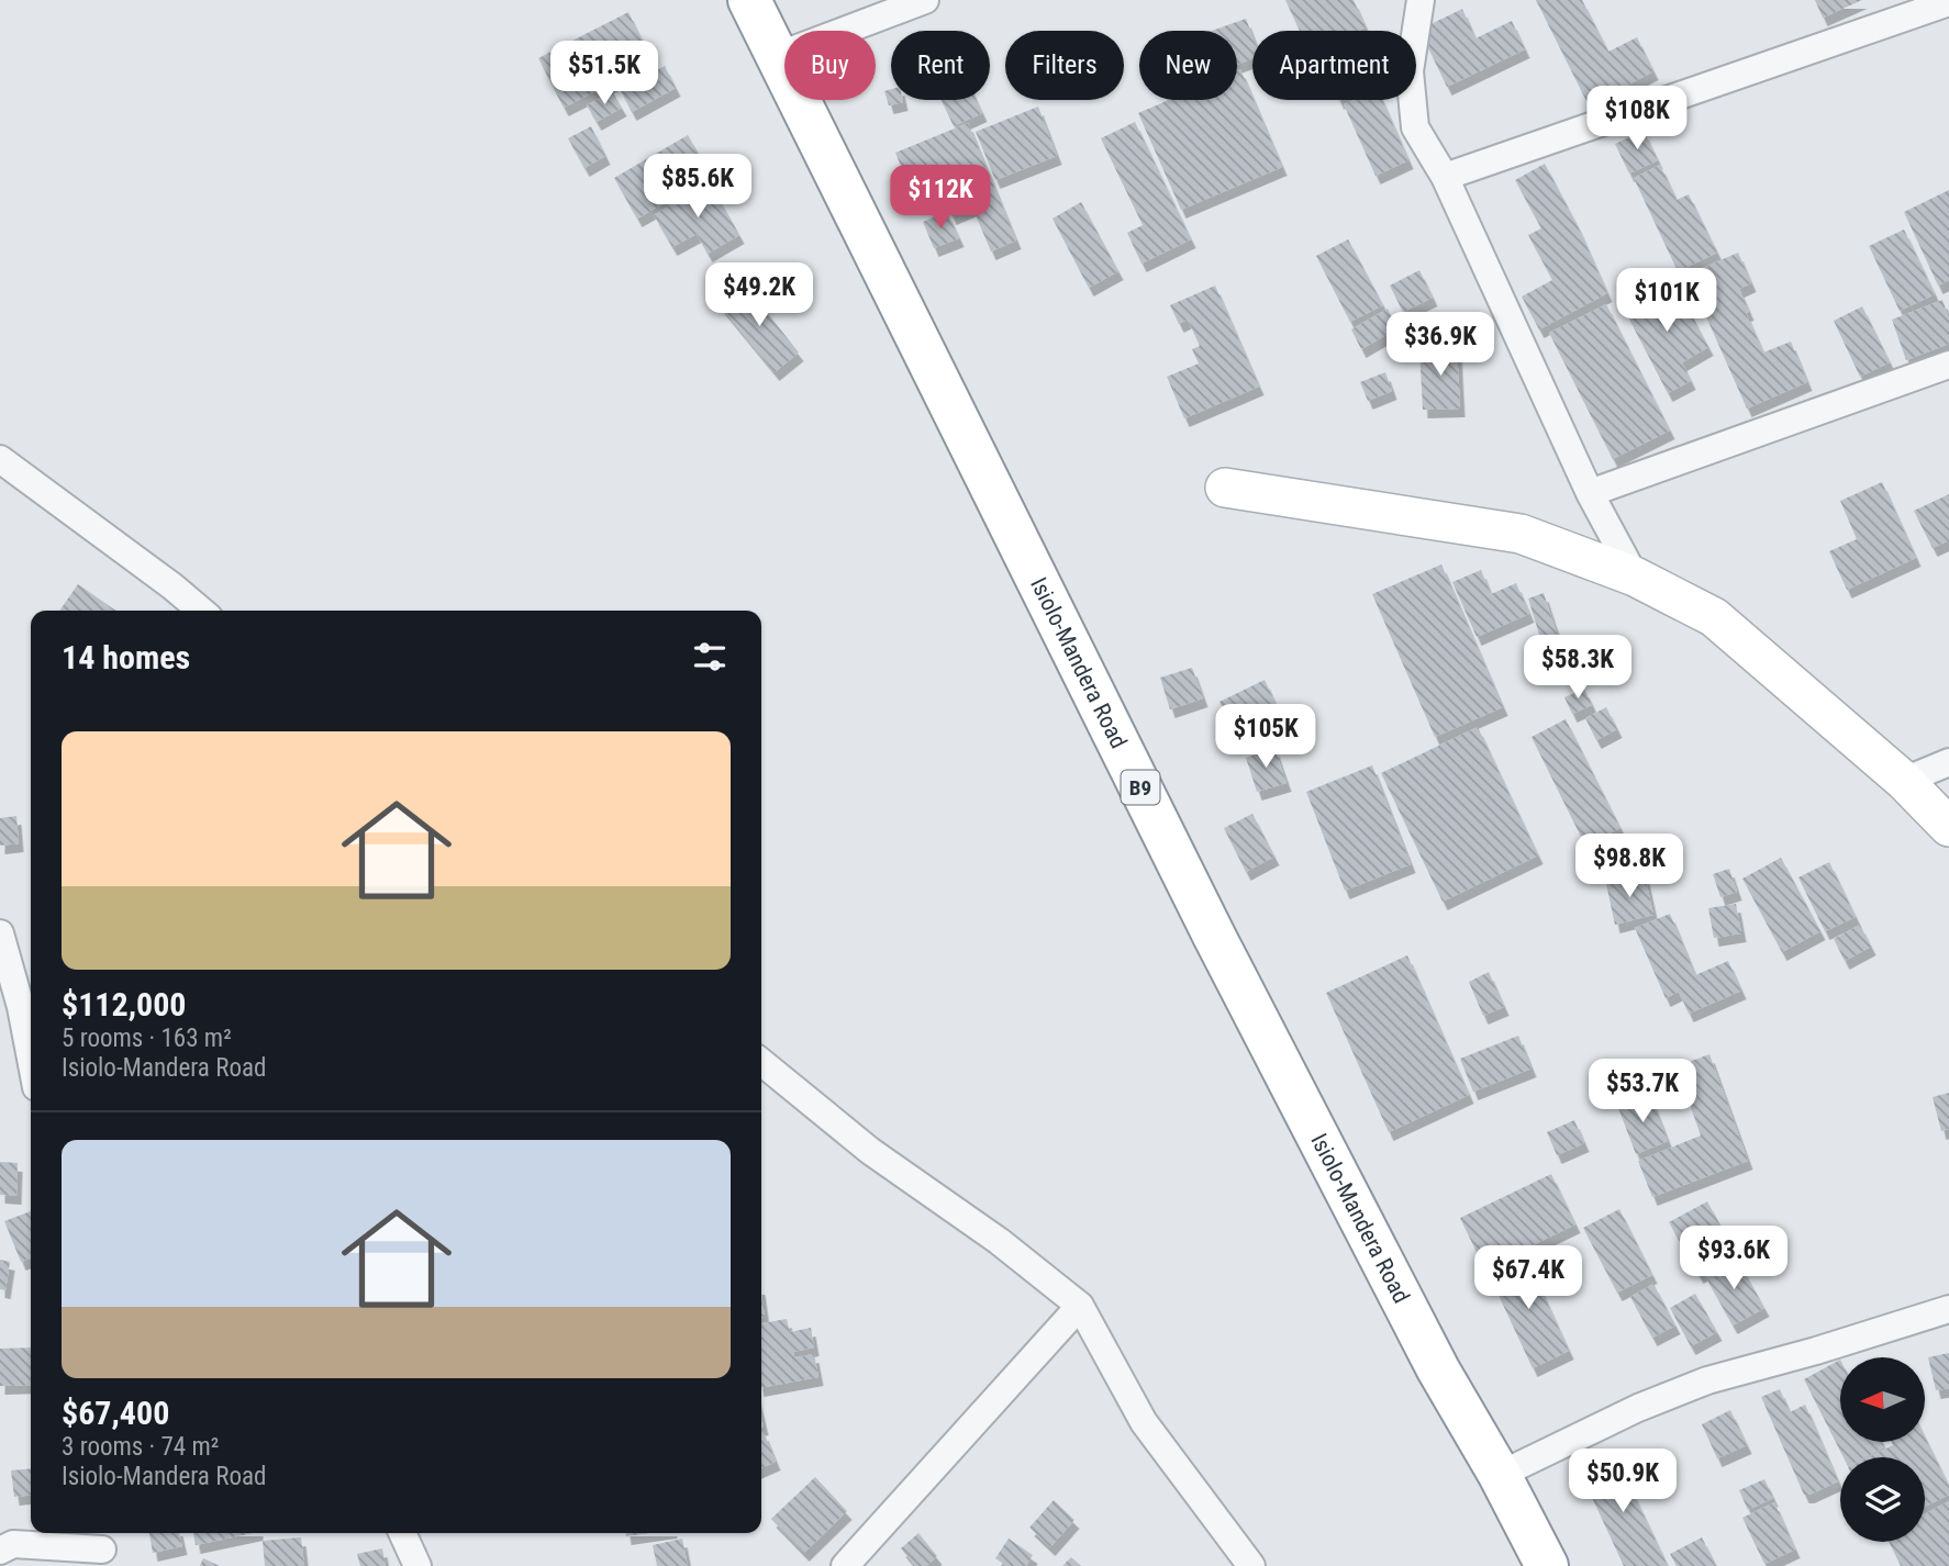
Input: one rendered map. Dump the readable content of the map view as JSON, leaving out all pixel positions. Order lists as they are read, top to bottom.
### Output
{
  "streets": {
    "highway": ["Isiolo-Mandera Road", "B9"]
  },
  "north": "left",
  "page": {
    "chip": [
      "Buy",
      "Rent",
      "Filters",
      "New",
      "Apartment"
    ],
    "price": [
      "$51.5K",
      "$108K",
      "$85.6K",
      "$112K",
      "$49.2K",
      "$101K",
      "$36.9K",
      "$58.3K",
      "$105K",
      "$98.8K",
      "$53.7K",
      "$93.6K",
      "$67.4K",
      "$50.9K"
    ],
    "heading": "14 homes",
    "list": [
      {
        "name": "$112,000",
        "note": "5 rooms · 163 m² · Isiolo-Mandera Road"
      },
      {
        "name": "$67,400",
        "note": "3 rooms · 74 m² · Isiolo-Mandera Road"
      }
    ]
  }
}
